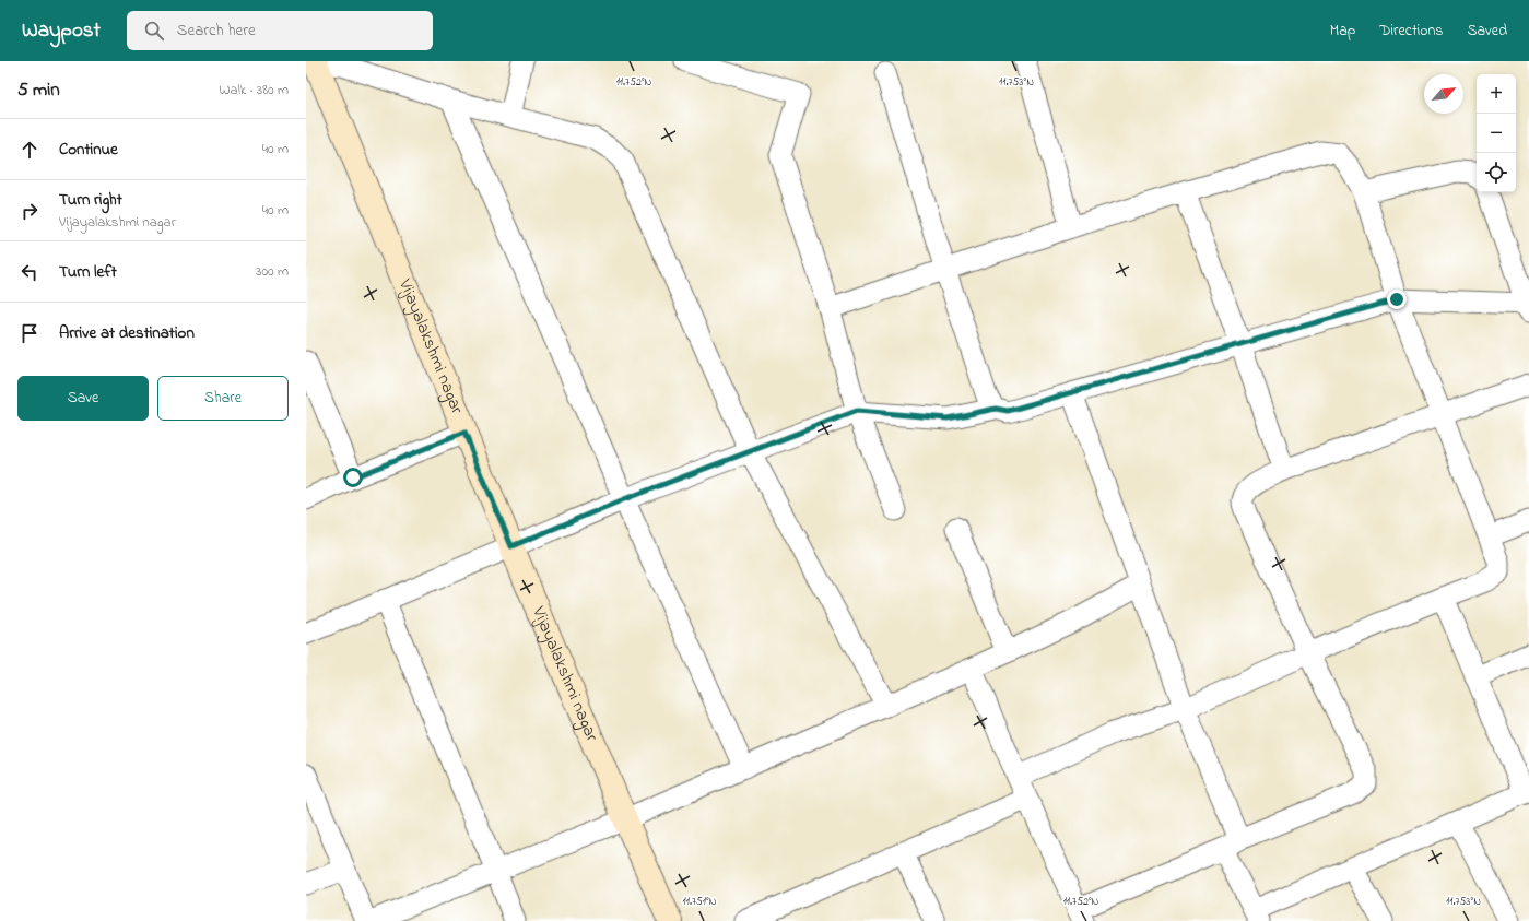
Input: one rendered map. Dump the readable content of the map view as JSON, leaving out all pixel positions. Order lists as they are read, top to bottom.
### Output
{
  "streets": {
    "street": ["Vijayalakshmi nagar"]
  },
  "north": "top right",
  "page": {
    "header": "Waypost",
    "search": "Search here",
    "nav": ["Map", "Directions", "Saved"],
    "heading": ["5 min", "Walk · 380 m"],
    "map_buttons": ["+", "−"],
    "list": [
      ["Continue", "40 m"],
      ["Turn right", "Vijayalakshmi nagar", "40 m"],
      ["Turn left", "300 m"],
      "Arrive at destination"
    ],
    "buttons": ["Save", "Share"]
  },
  "coordinates": ["11.752°N", "11.753°N", "11.751°N"]
}
